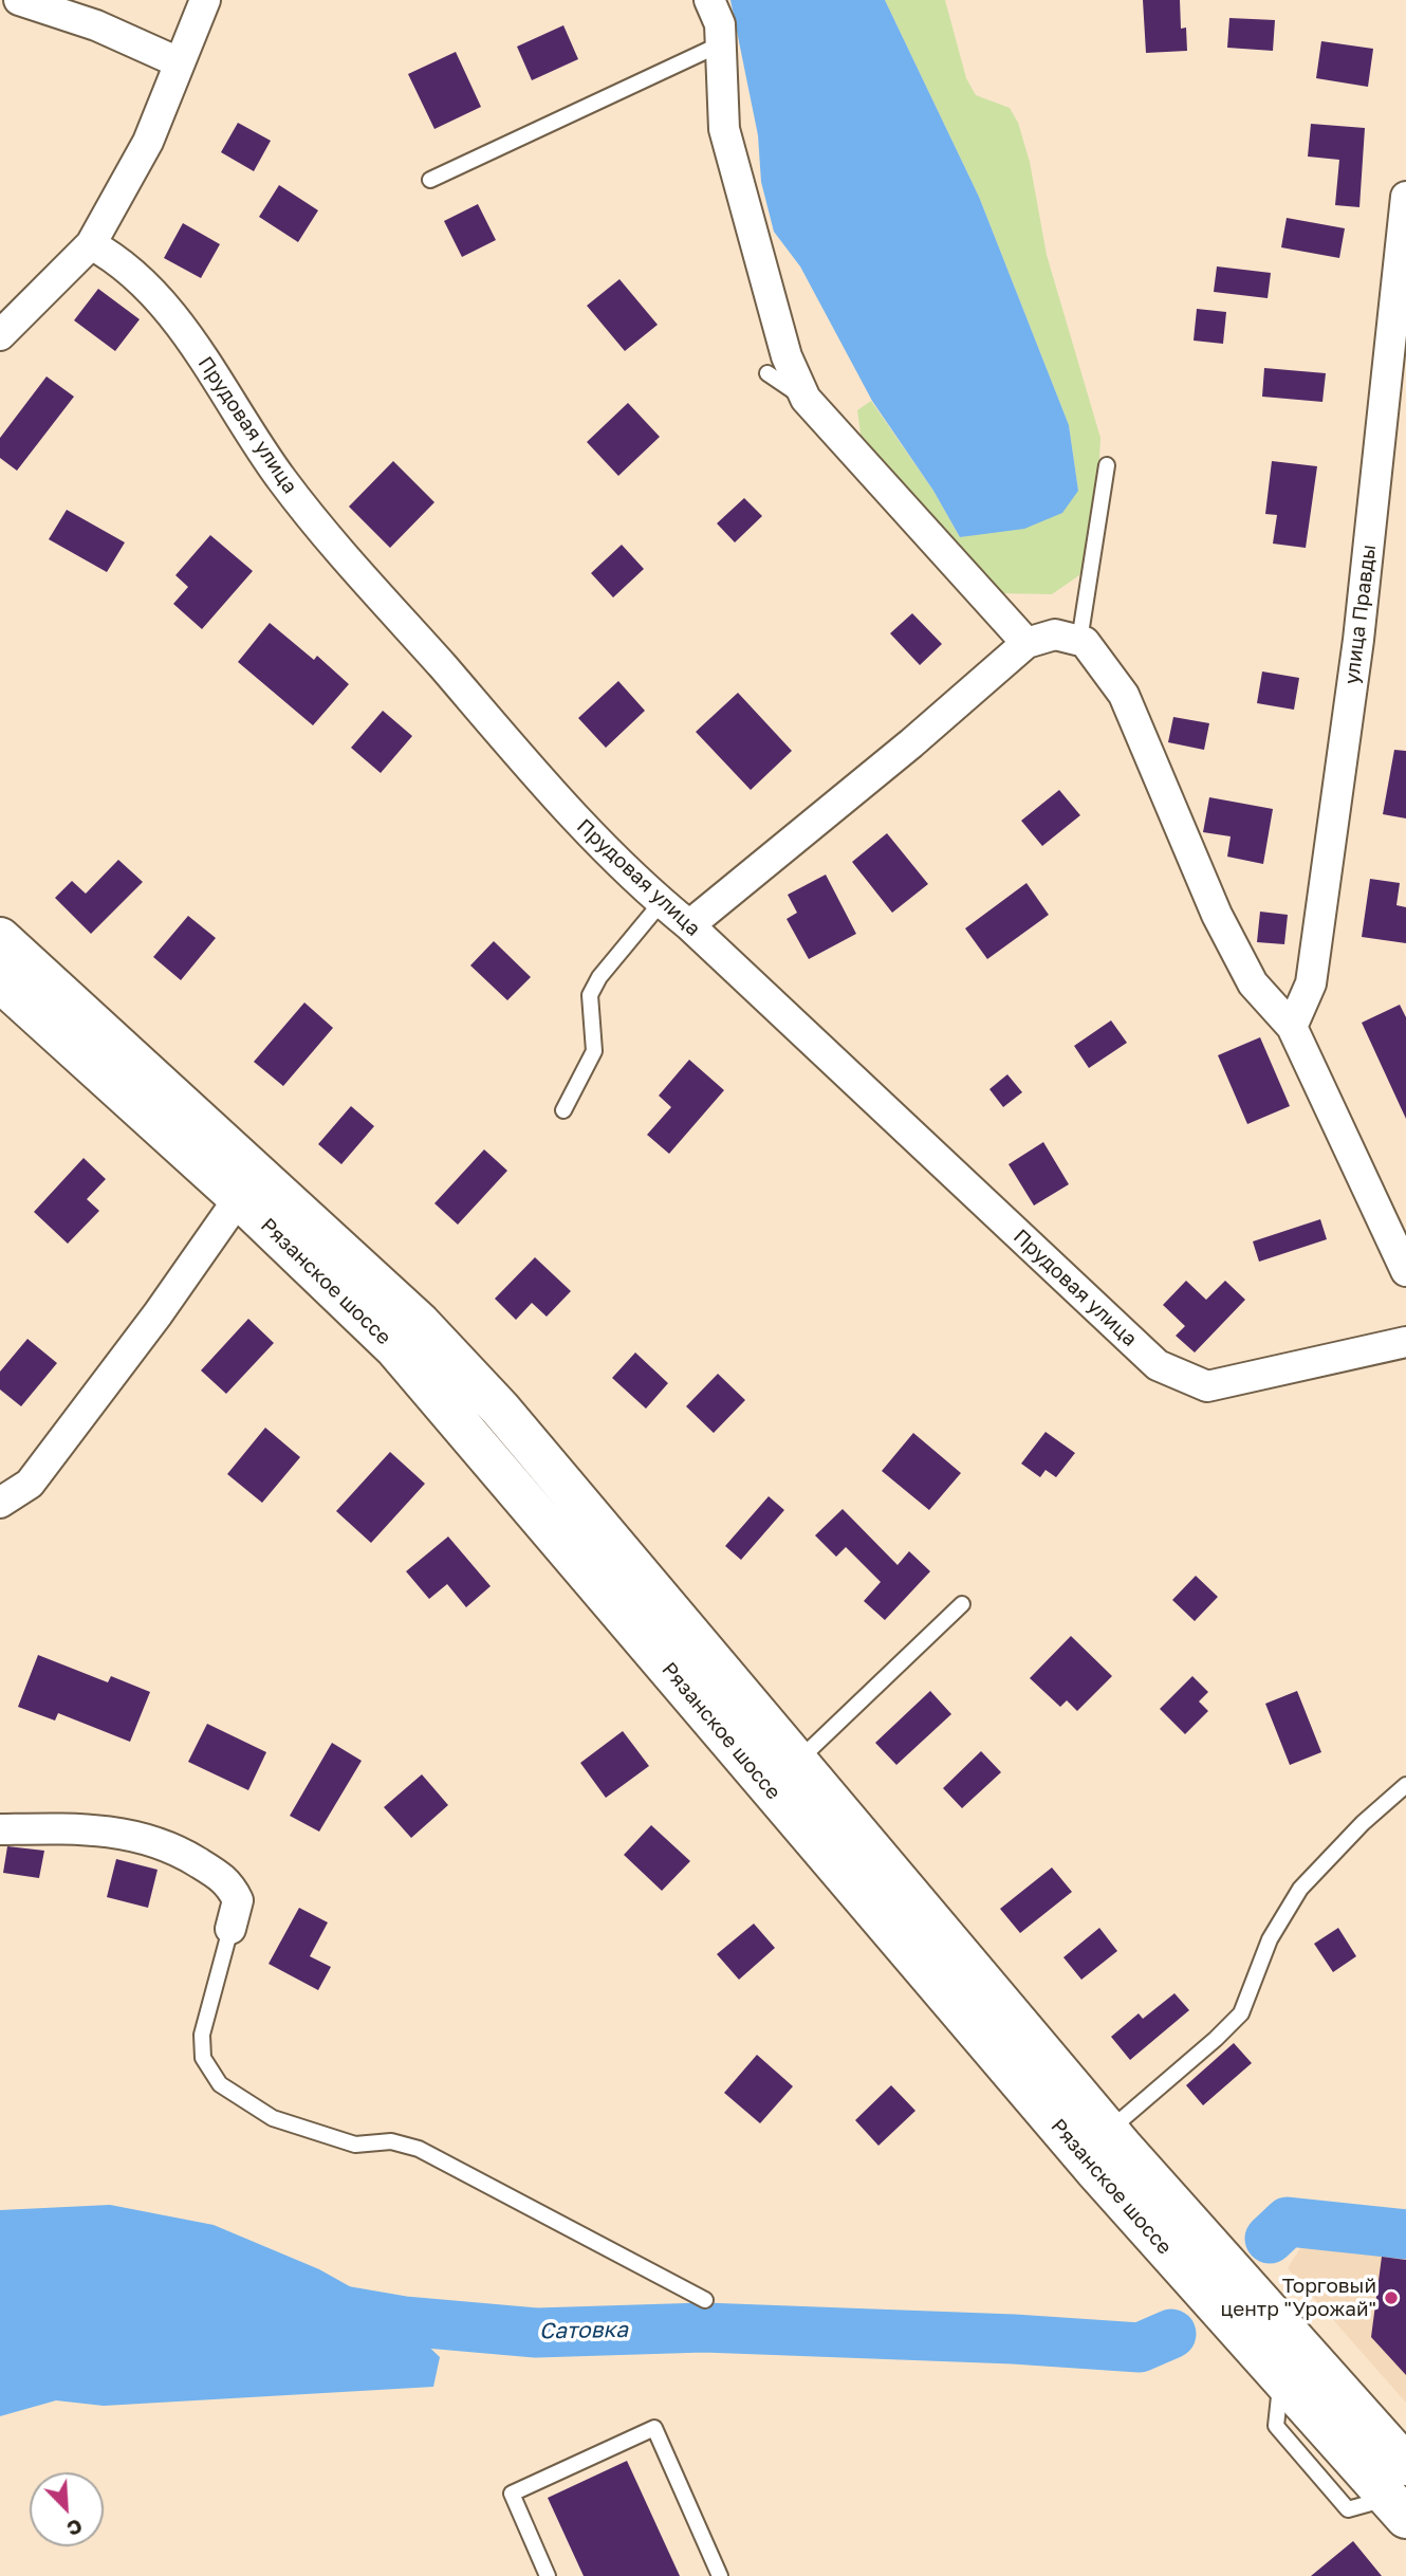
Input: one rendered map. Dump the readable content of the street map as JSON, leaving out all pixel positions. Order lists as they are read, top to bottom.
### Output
{
  "streets": {
    "main road": ["Рязанское шоссе"],
    "street": ["Прудовая улица", "улица Правды"]
  },
  "water": ["Сатовка"],
  "places": ["Торговый центр \"Урожай\""],
  "north": "bottom right"
}
